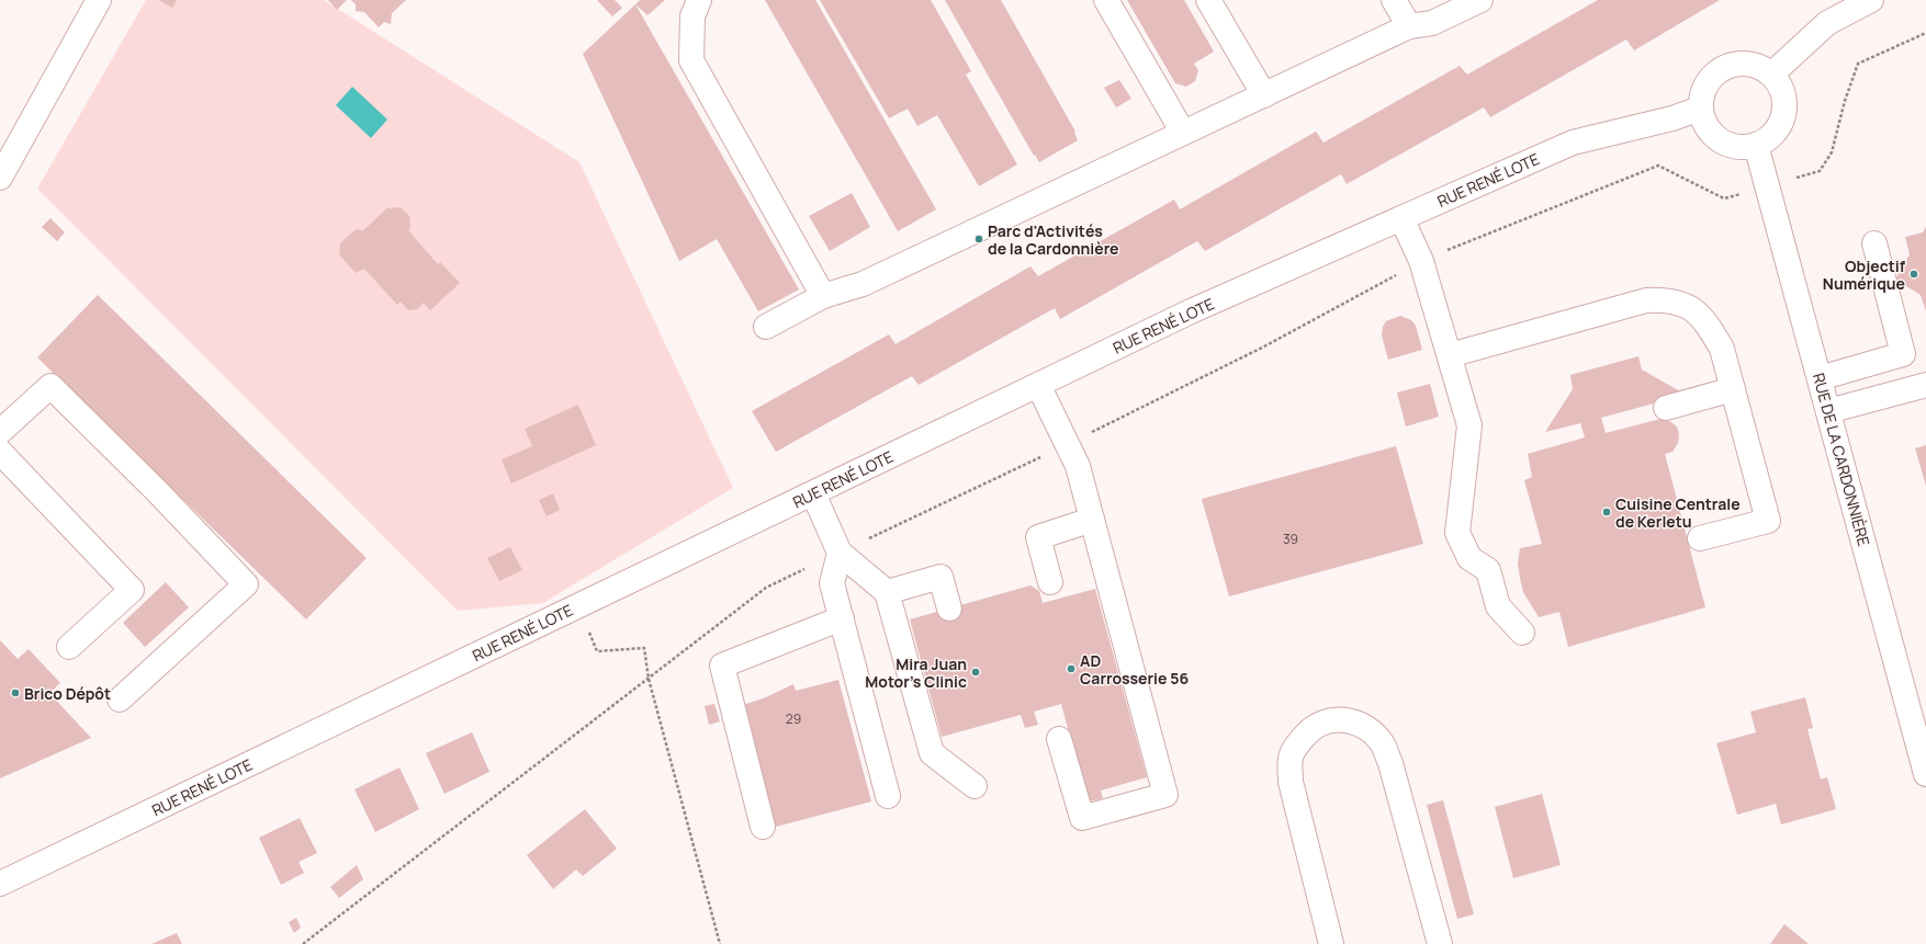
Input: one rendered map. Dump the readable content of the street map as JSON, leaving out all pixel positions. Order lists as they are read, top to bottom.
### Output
{
  "streets": {
    "main road": ["RUE RENÉ LOTE", "RUE DE LA CARDONNIÈRE"]
  },
  "crossings": [
    ["RUE RENÉ LOTE", "RUE DE LA CARDONNIÈRE"]
  ],
  "places": [
    "Parc d'Activités de la Cardonnière",
    "Objectif Numérique",
    "Cuisine Centrale de Kerletu",
    "AD Carrosserie 56",
    "Mira Juan Motor's Clinic",
    "Brico Dépôt"
  ],
  "house_numbers": ["39", "29"]
}
